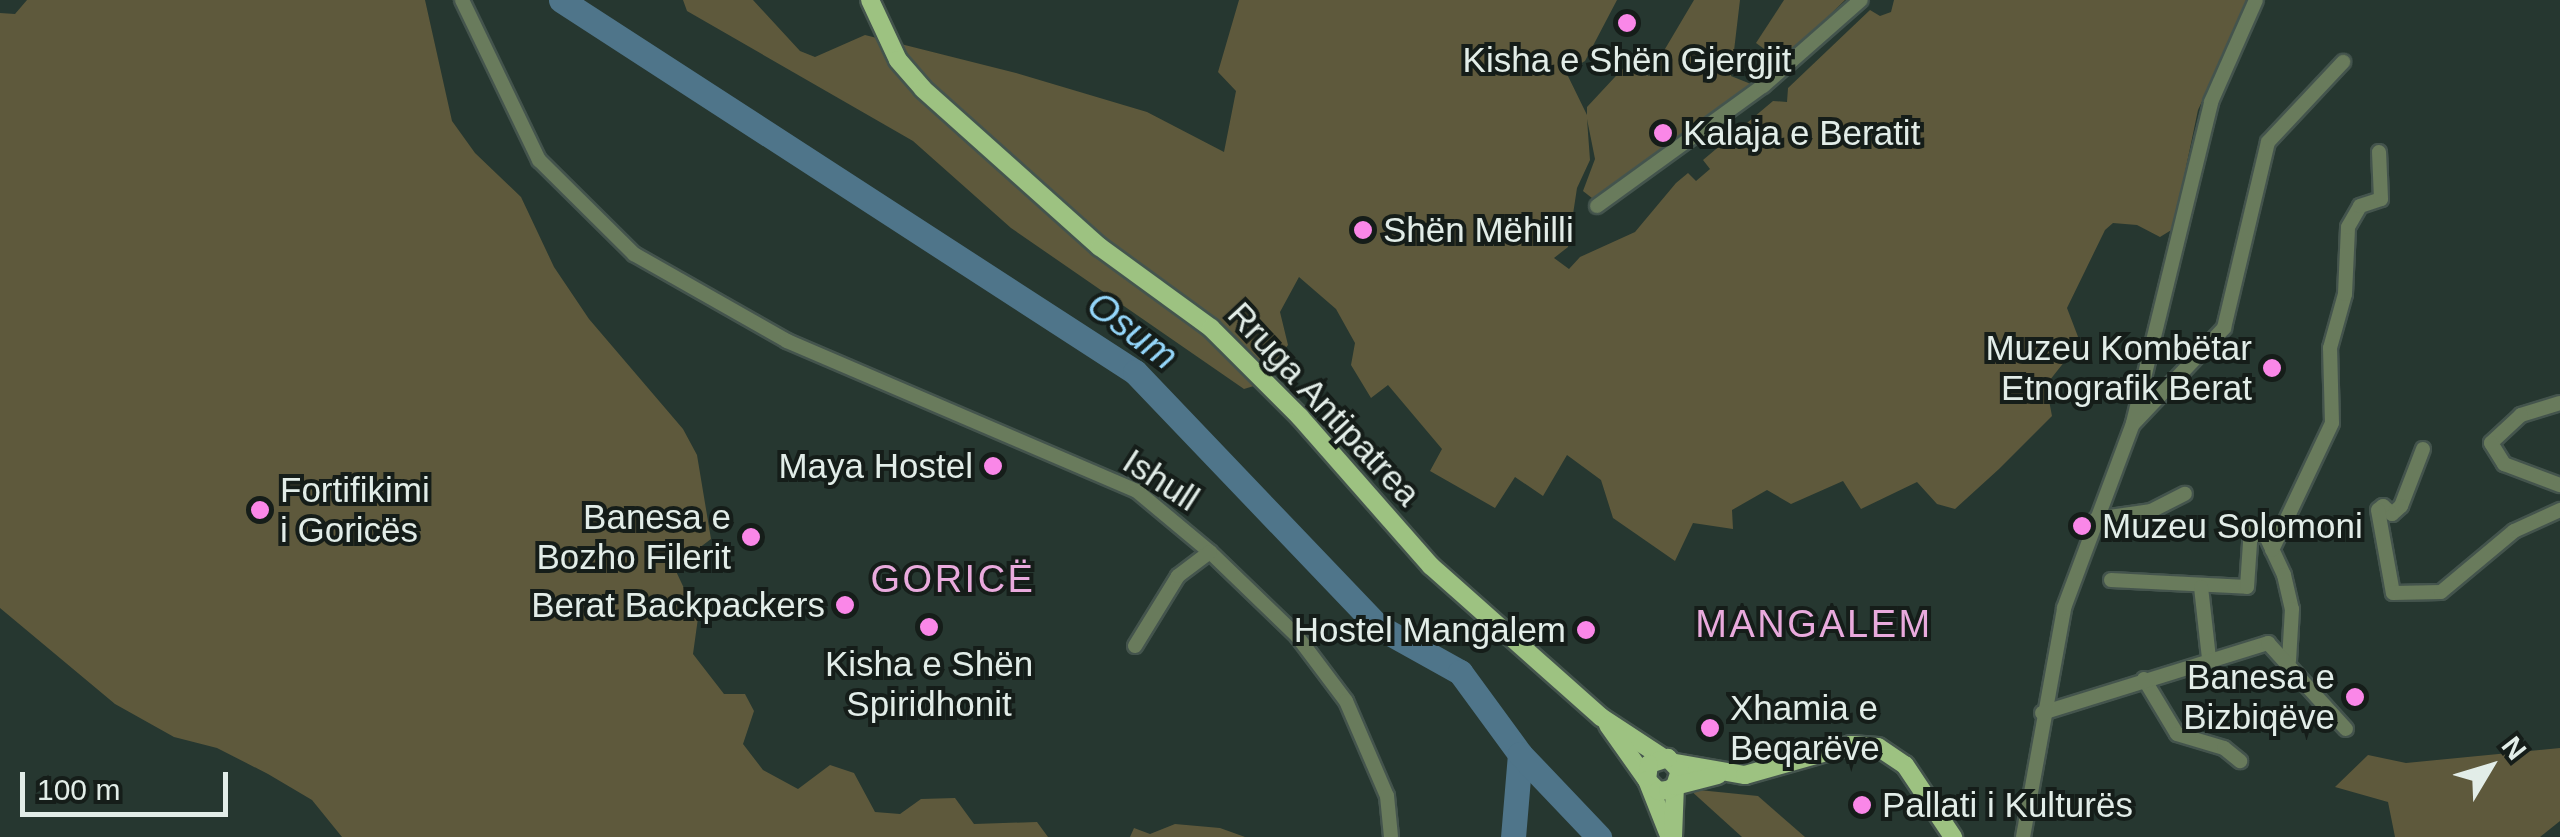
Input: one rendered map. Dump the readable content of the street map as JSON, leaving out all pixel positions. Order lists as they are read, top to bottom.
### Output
{
  "streets": {
    "main road": ["Rruga Antipatrea"],
    "street": ["Ishull"]
  },
  "districts": ["GORICË", "MANGALEM"],
  "water": ["Osum"],
  "places": [
    "Kisha e Shën Gjergjit",
    "Kalaja e Beratit",
    "Shën Mëhilli",
    "Muzeu Kombëtar Etnografik Berat",
    "Maya Hostel",
    "Fortifikimi i Goricës",
    "Muzeu Solomoni",
    "Banesa e Bozho Filerit",
    "Berat Backpackers",
    "Kisha e Shën Spiridhonit",
    "Hostel Mangalem",
    "Banesa e Bizbiqëve",
    "Xhamia e Beqarëve",
    "Pallati i Kulturës"
  ],
  "scale_bar": "100 m",
  "north": "top right"
}
